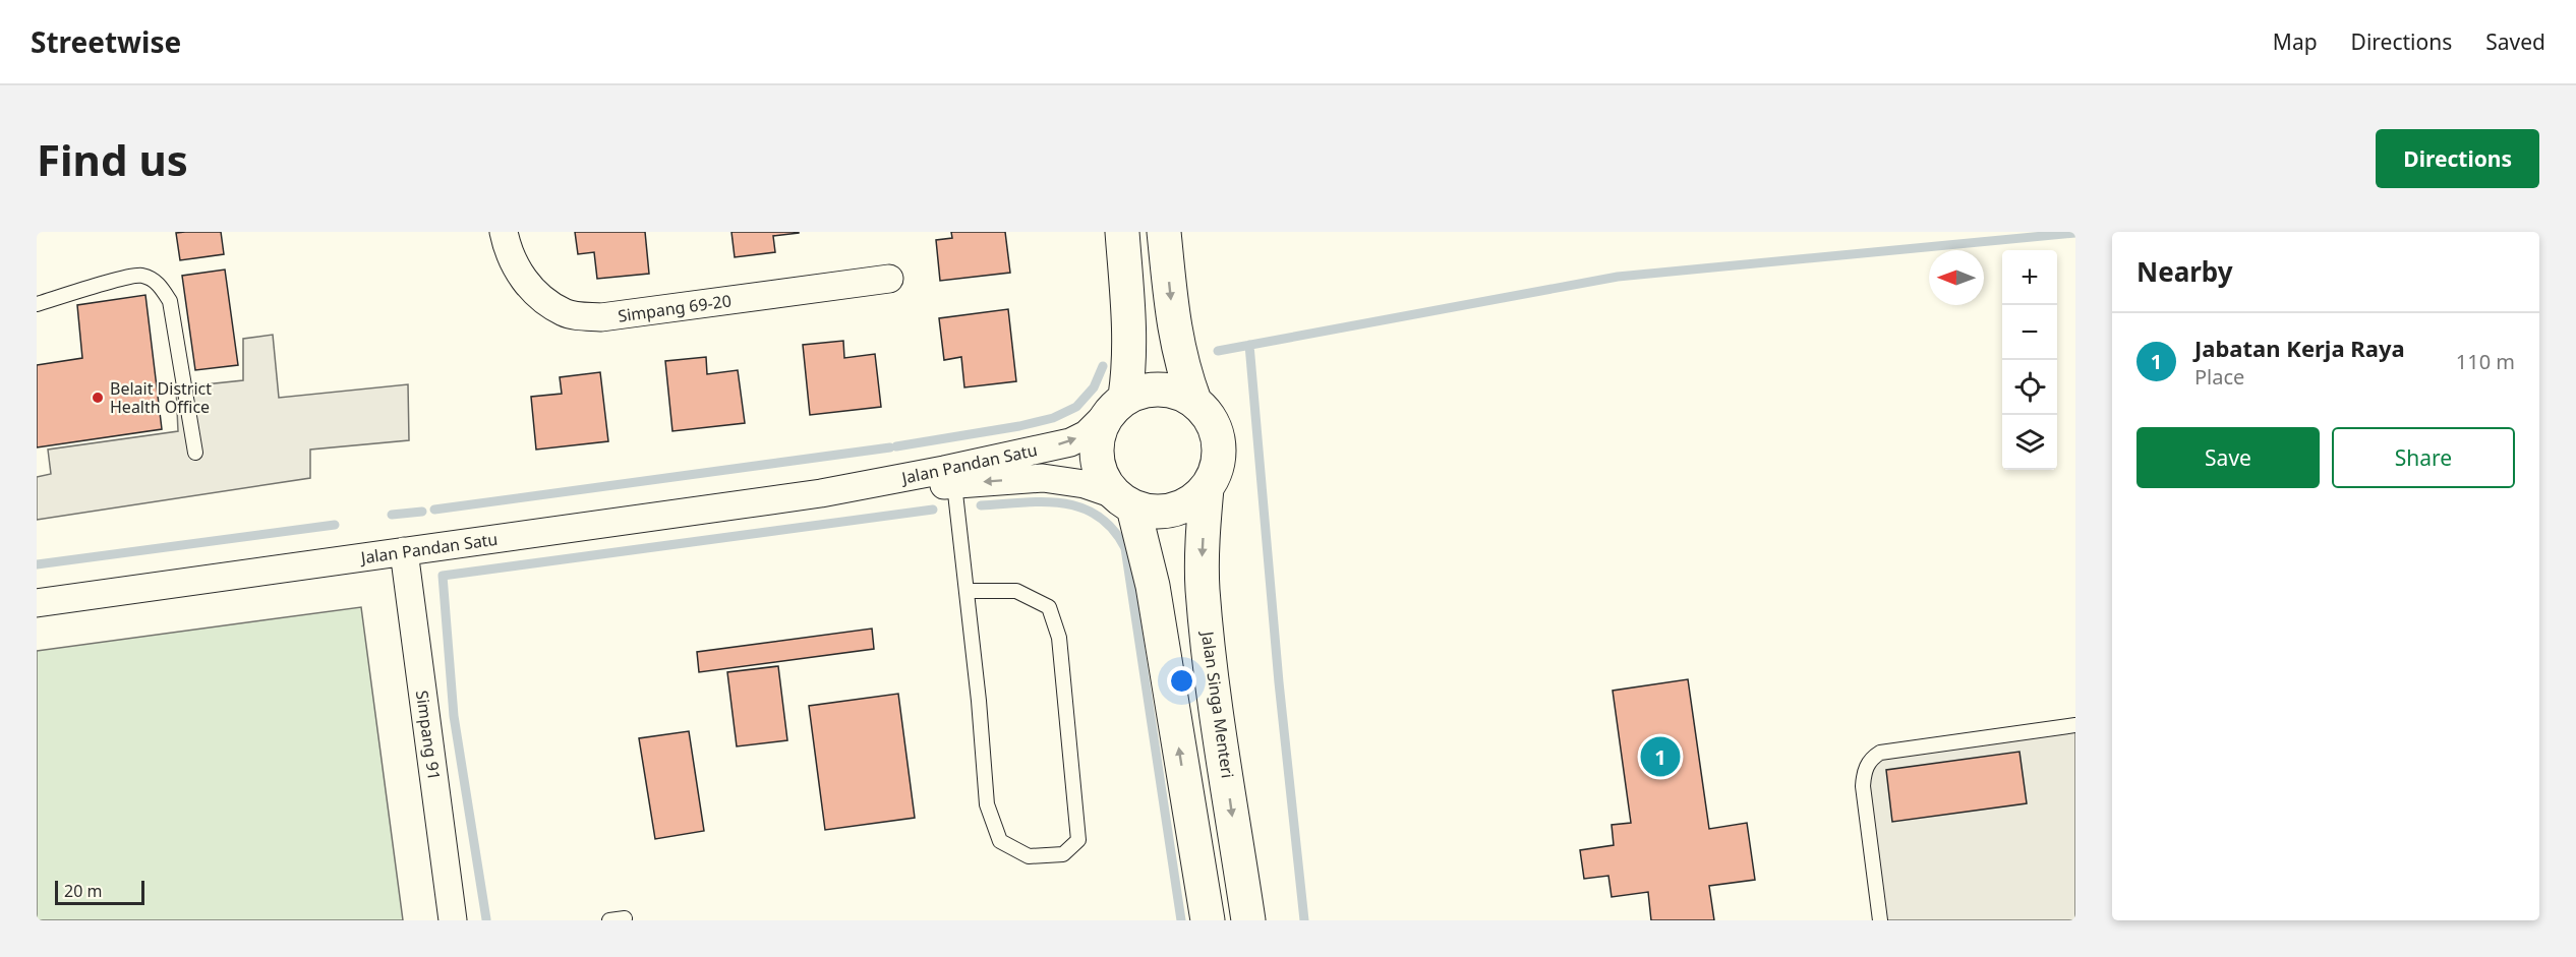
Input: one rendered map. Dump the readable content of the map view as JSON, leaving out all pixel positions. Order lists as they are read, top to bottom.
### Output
{
  "streets": {
    "main road": ["Jalan Singa Menteri"],
    "street": ["Simpang 69-20", "Jalan Pandan Satu", "Simpang 91"]
  },
  "crossings": [
    ["Jalan Pandan Satu", "Jalan Singa Menteri"],
    ["Jalan Pandan Satu", "Simpang 91"]
  ],
  "places": ["Belait District Health Office"],
  "scale_bar": "20 m",
  "north": "left",
  "page": {
    "header": "Streetwise",
    "nav": ["Map", "Directions", "Saved"],
    "buttons": [
      "Directions",
      ["Save", "Share"]
    ],
    "title": "Find us",
    "heading": "Nearby",
    "map_buttons": ["+", "−"],
    "list": [
      {
        "mark": "1",
        "name": "Jabatan Kerja Raya",
        "note": "Place",
        "value": "110 m"
      }
    ],
    "pins": "1",
    "scale": "20 m"
  }
}
